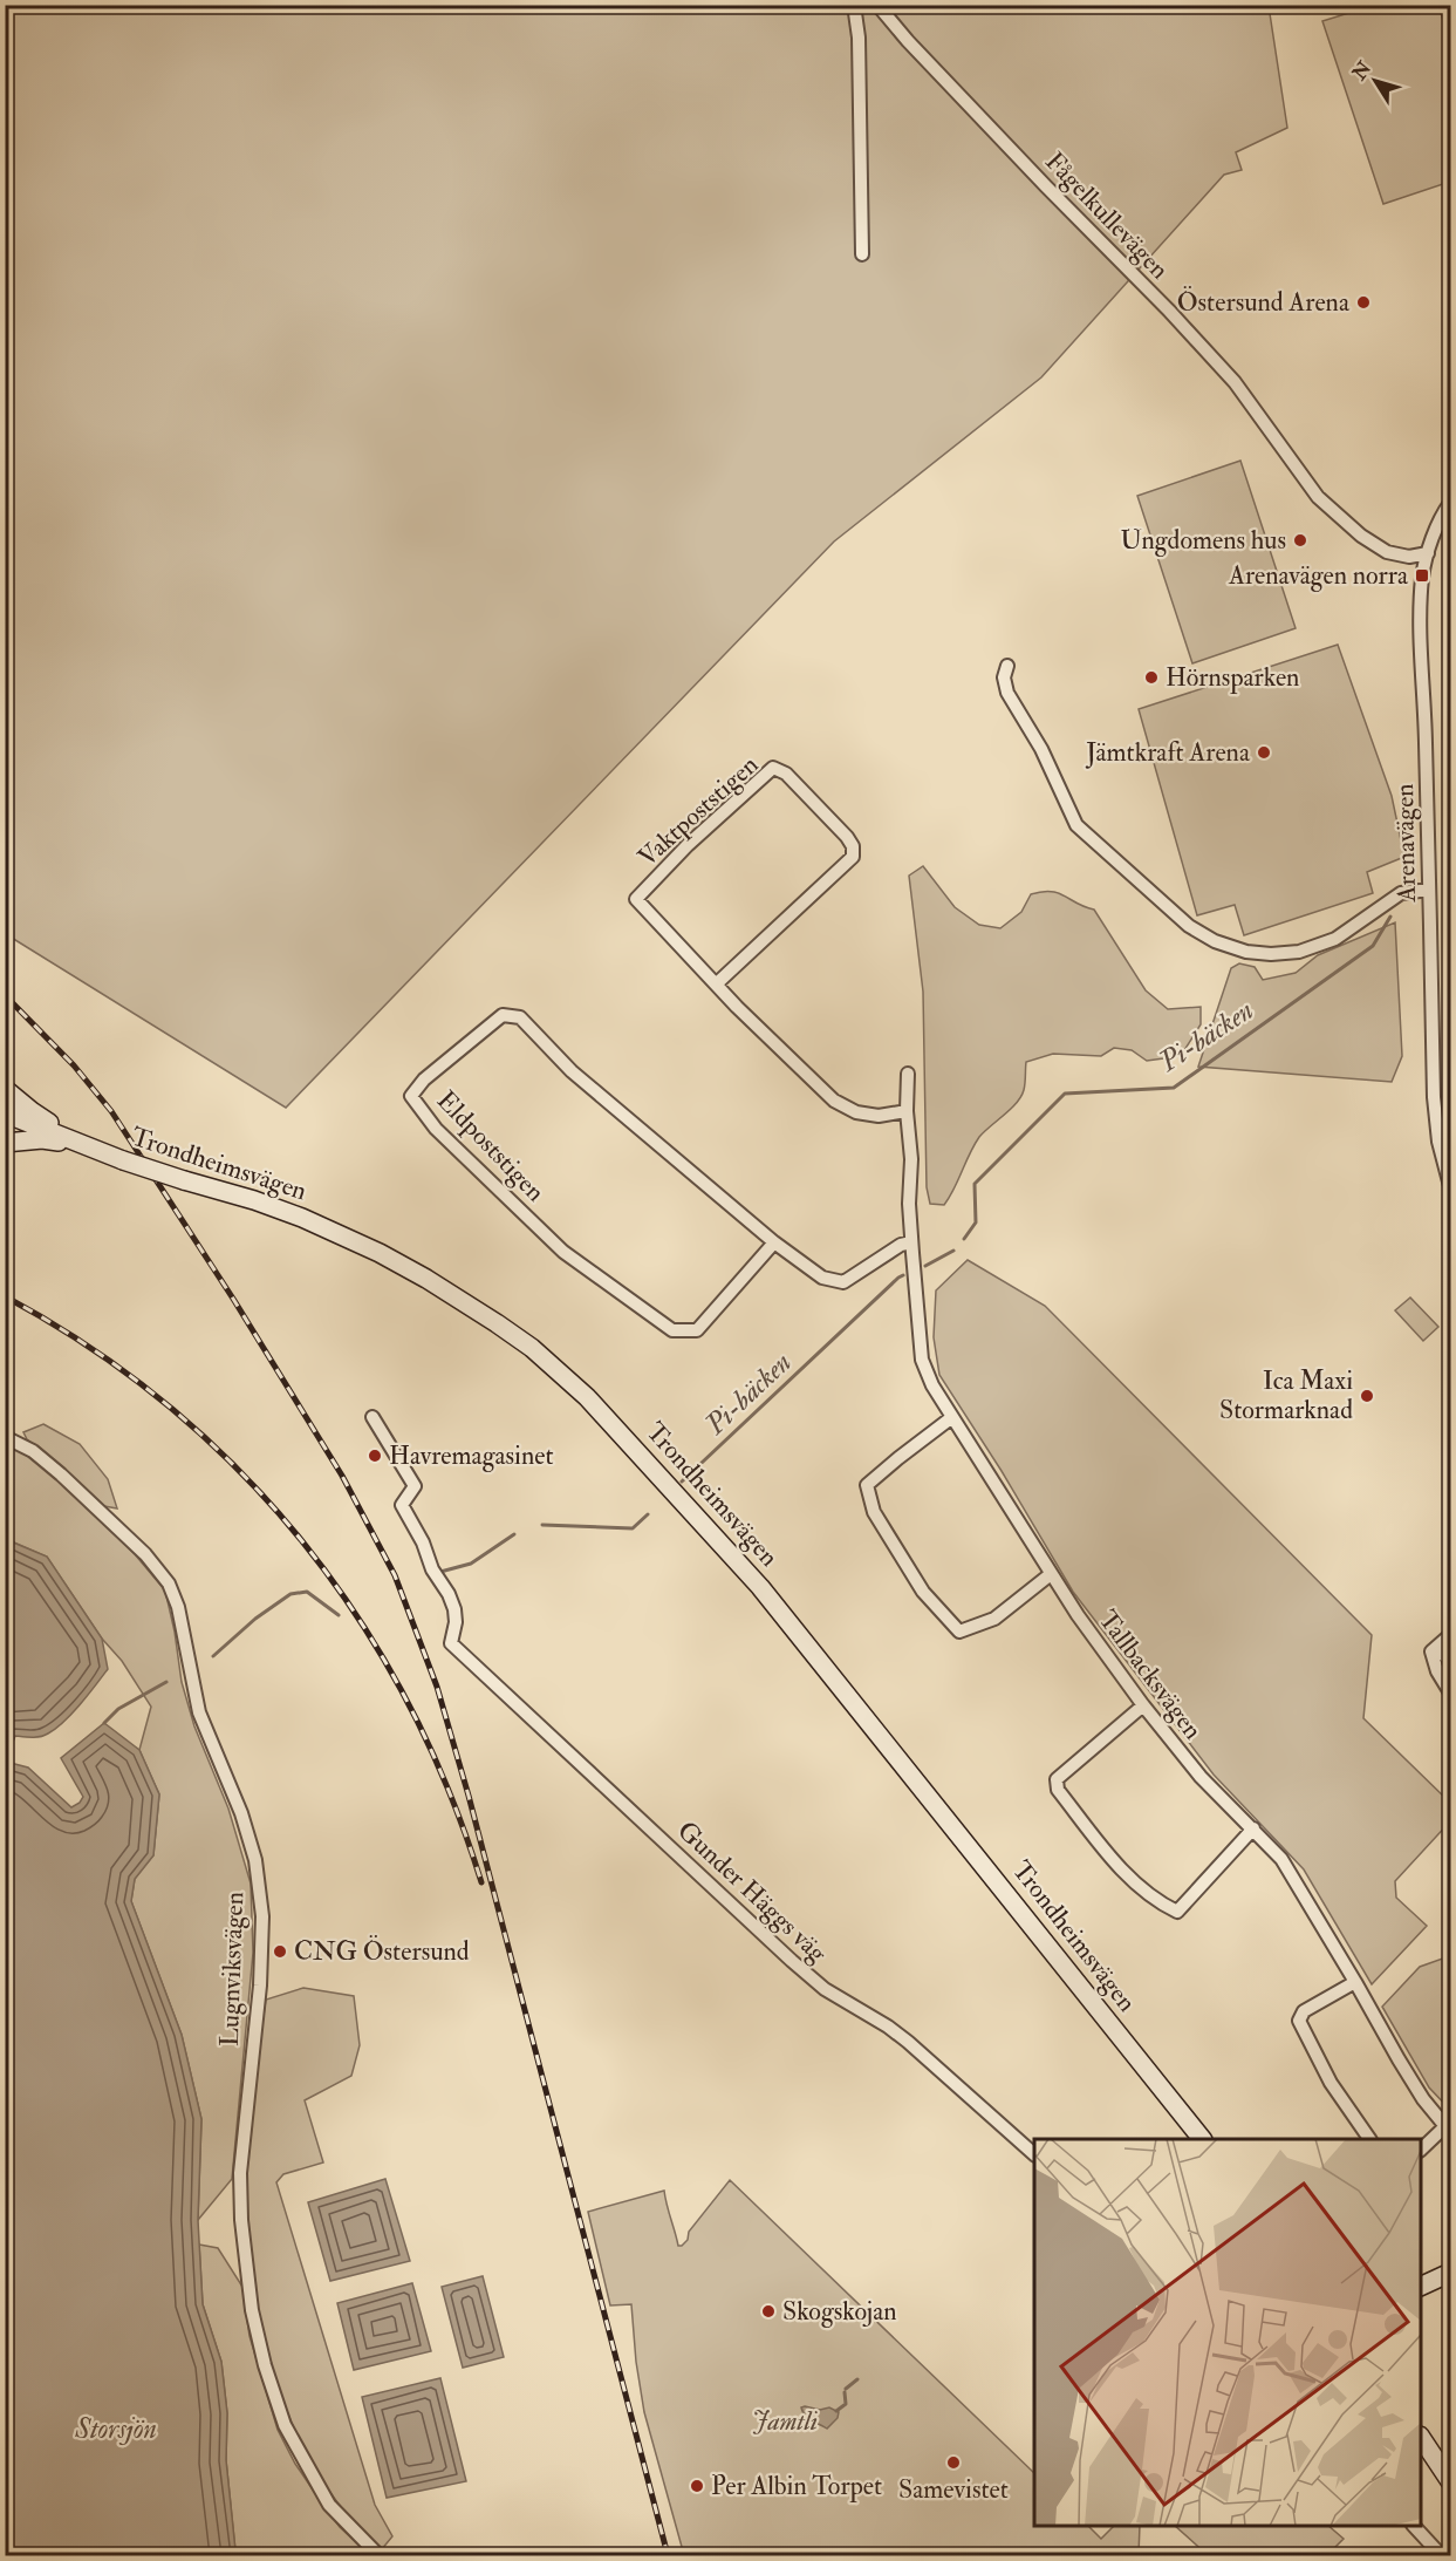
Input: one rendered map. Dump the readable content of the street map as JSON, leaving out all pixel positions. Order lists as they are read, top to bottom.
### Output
{
  "streets": {
    "main road": ["Trondheimsvägen"],
    "street": [
      "Fågelkullevägen",
      "Vaktpoststigen",
      "Arenavägen",
      "Eldpoststigen",
      "Tallbacksvägen",
      "Gunder Häggs väg",
      "Lugnviksvägen"
    ]
  },
  "crossings": [
    ["Fågelkullevägen", "Arenavägen"],
    ["Vaktpoststigen", "Tallbacksvägen"],
    ["Eldpoststigen", "Tallbacksvägen"]
  ],
  "water": ["Pi-bäcken", "Storsjön"],
  "parks": ["Jamtli"],
  "places": {
    "other": [
      "Östersund Arena",
      "Ungdomens hus",
      "Hörnsparken",
      "Jämtkraft Arena",
      "Ica Maxi Stormarknad",
      "Havremagasinet",
      "CNG Östersund",
      "Skogskojan",
      "Samevistet",
      "Per Albin Torpet"
    ],
    "transit": ["Arenavägen norra"]
  },
  "north": "top left"
}
